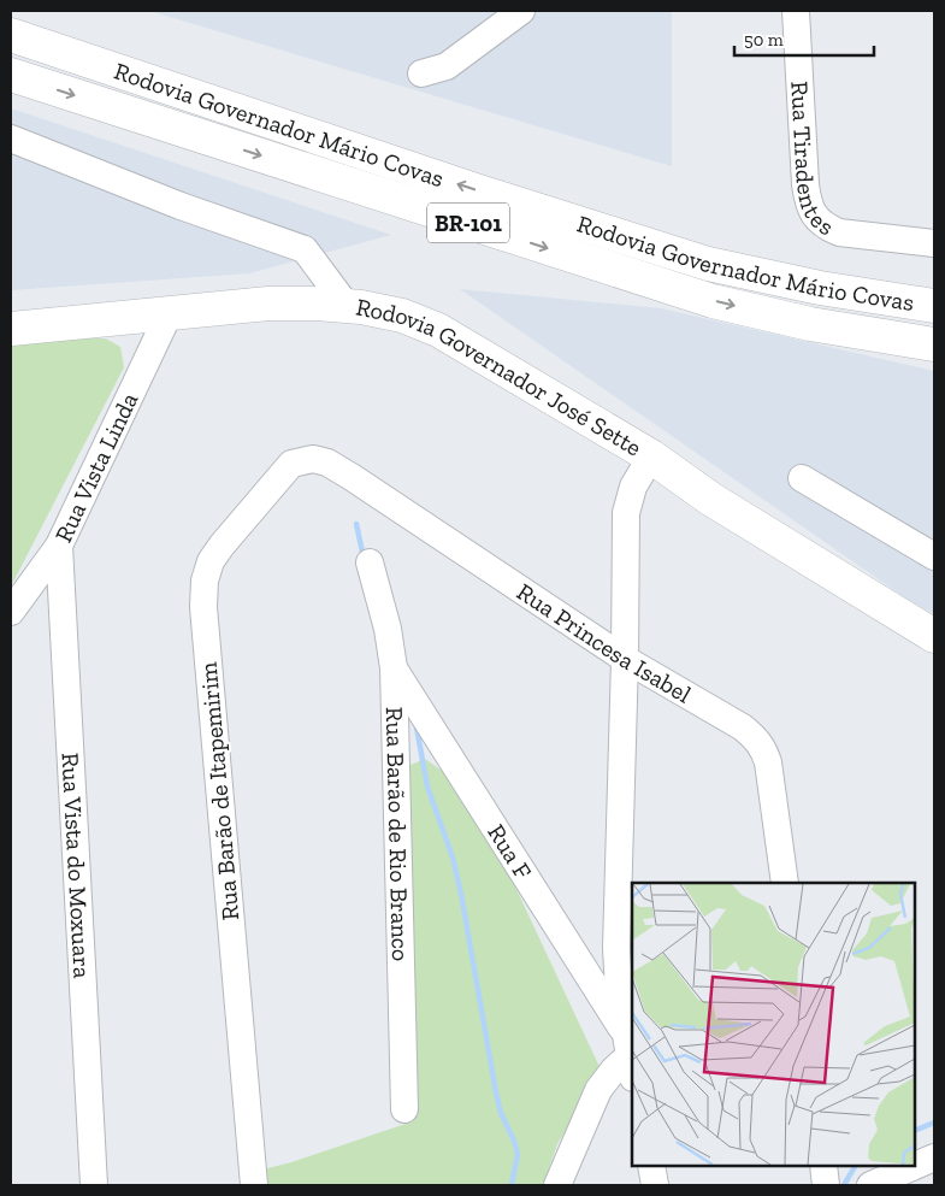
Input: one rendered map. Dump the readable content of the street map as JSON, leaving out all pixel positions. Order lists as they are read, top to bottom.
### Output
{
  "streets": {
    "main road": ["Rodovia Governador Mário Covas", "BR-101", "Rodovia Governador José Sette"],
    "street": [
      "Rua Tiradentes",
      "Rua Vista Linda",
      "Rua Princesa Isabel",
      "Rua Barão de Itapemirim",
      "Rua Barão de Rio Branco",
      "Rua F",
      "Rua Vista do Moxuara"
    ]
  },
  "crossings": [
    ["Rodovia Governador José Sette", "Rua Vista Linda"],
    ["Rua Vista Linda", "Rua Vista do Moxuara"],
    ["Rua Princesa Isabel", "Rua Barão de Itapemirim"],
    ["Rua Barão de Rio Branco", "Rua F"]
  ],
  "scale_bar": "50 m"
}
